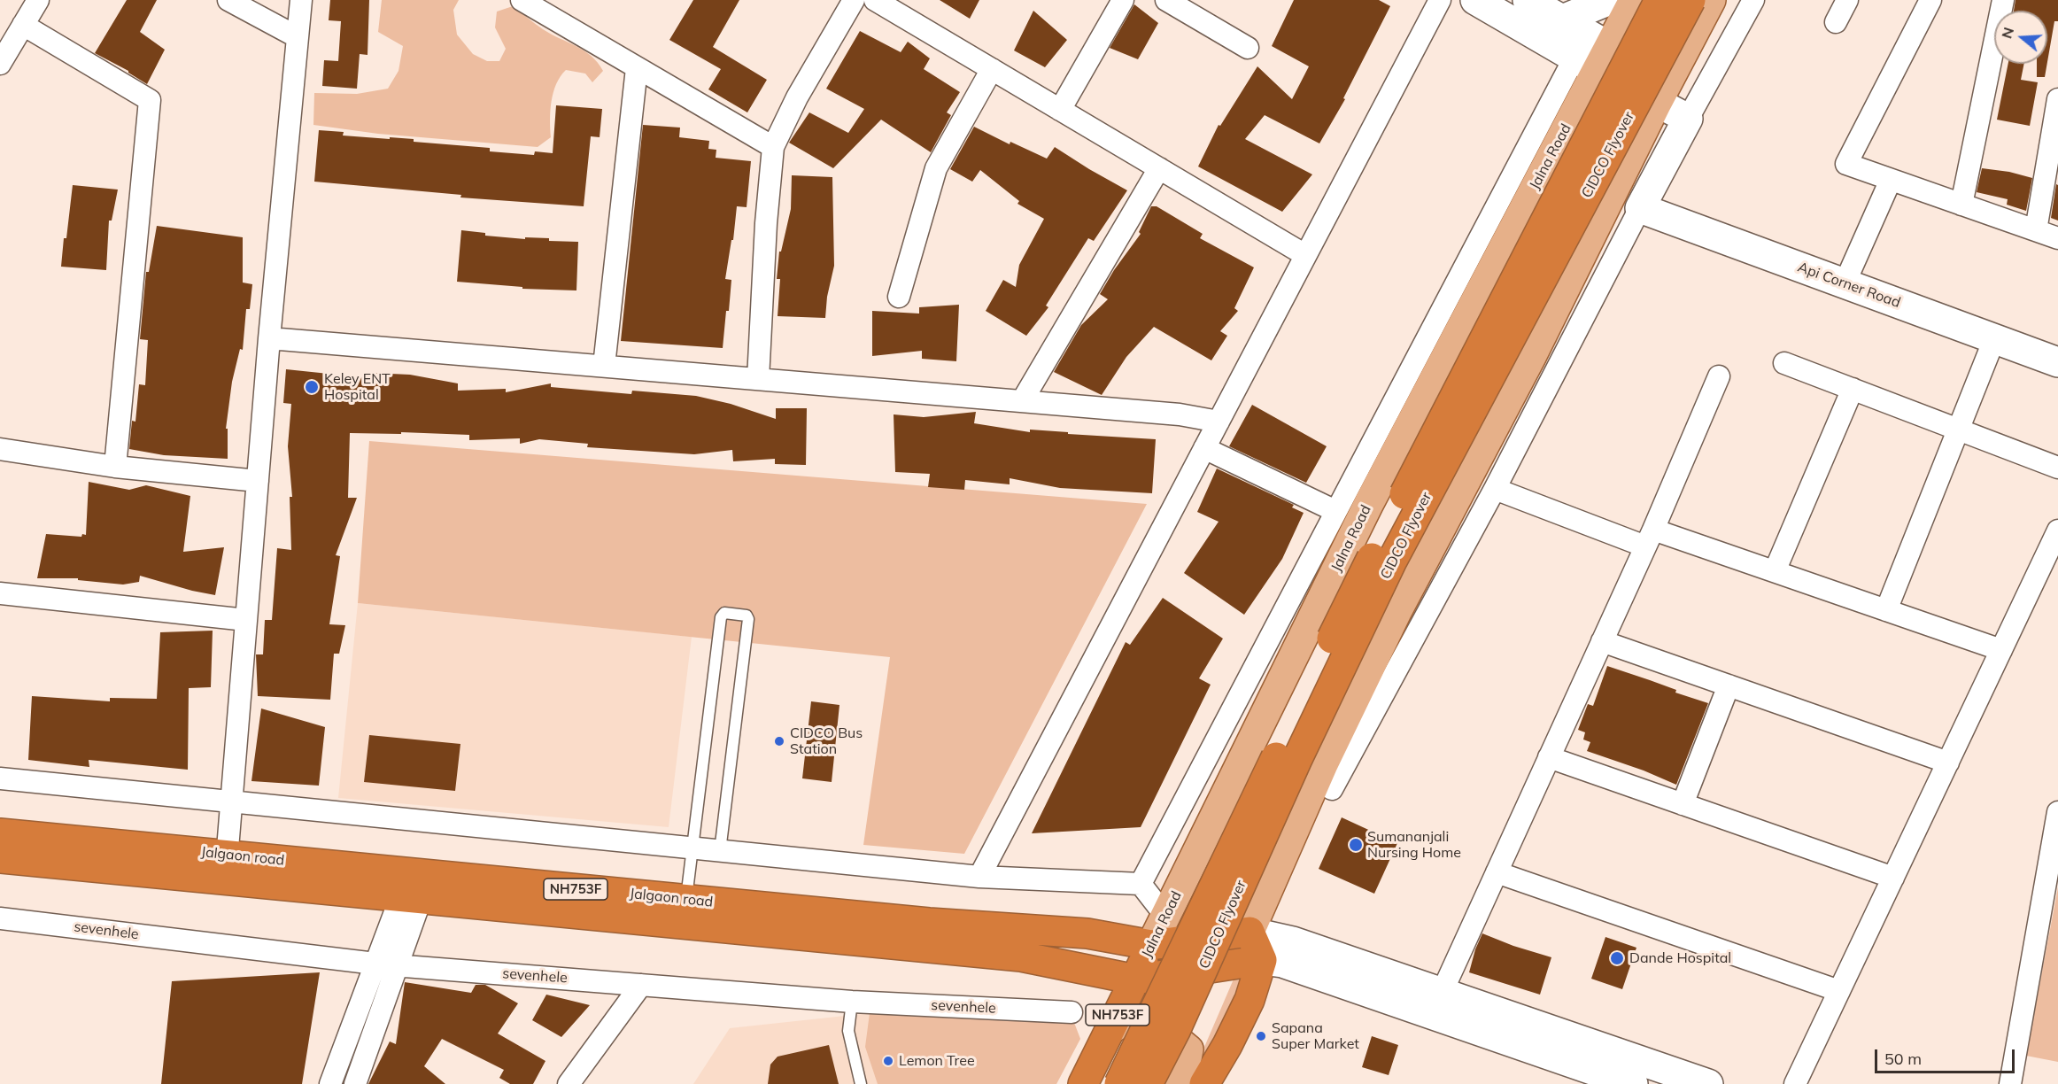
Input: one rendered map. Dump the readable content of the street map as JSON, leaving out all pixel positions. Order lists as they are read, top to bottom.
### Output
{
  "streets": {
    "highway": [
      "CIDCO Flyover",
      "Jalna Road",
      "Jalgaon road",
      "NH753F"
    ],
    "street": ["Api Corner Road", "sevenhele"]
  },
  "crossings": [
    ["Jalna Road", "Jalgaon road"]
  ],
  "places": [
    "Keley ENT Hospital",
    "CIDCO Bus Station",
    "Sumananjali Nursing Home",
    "Dande Hospital",
    "Sapana Super Market",
    "Lemon Tree"
  ],
  "scale_bar": "50 m",
  "north": "left"
}
